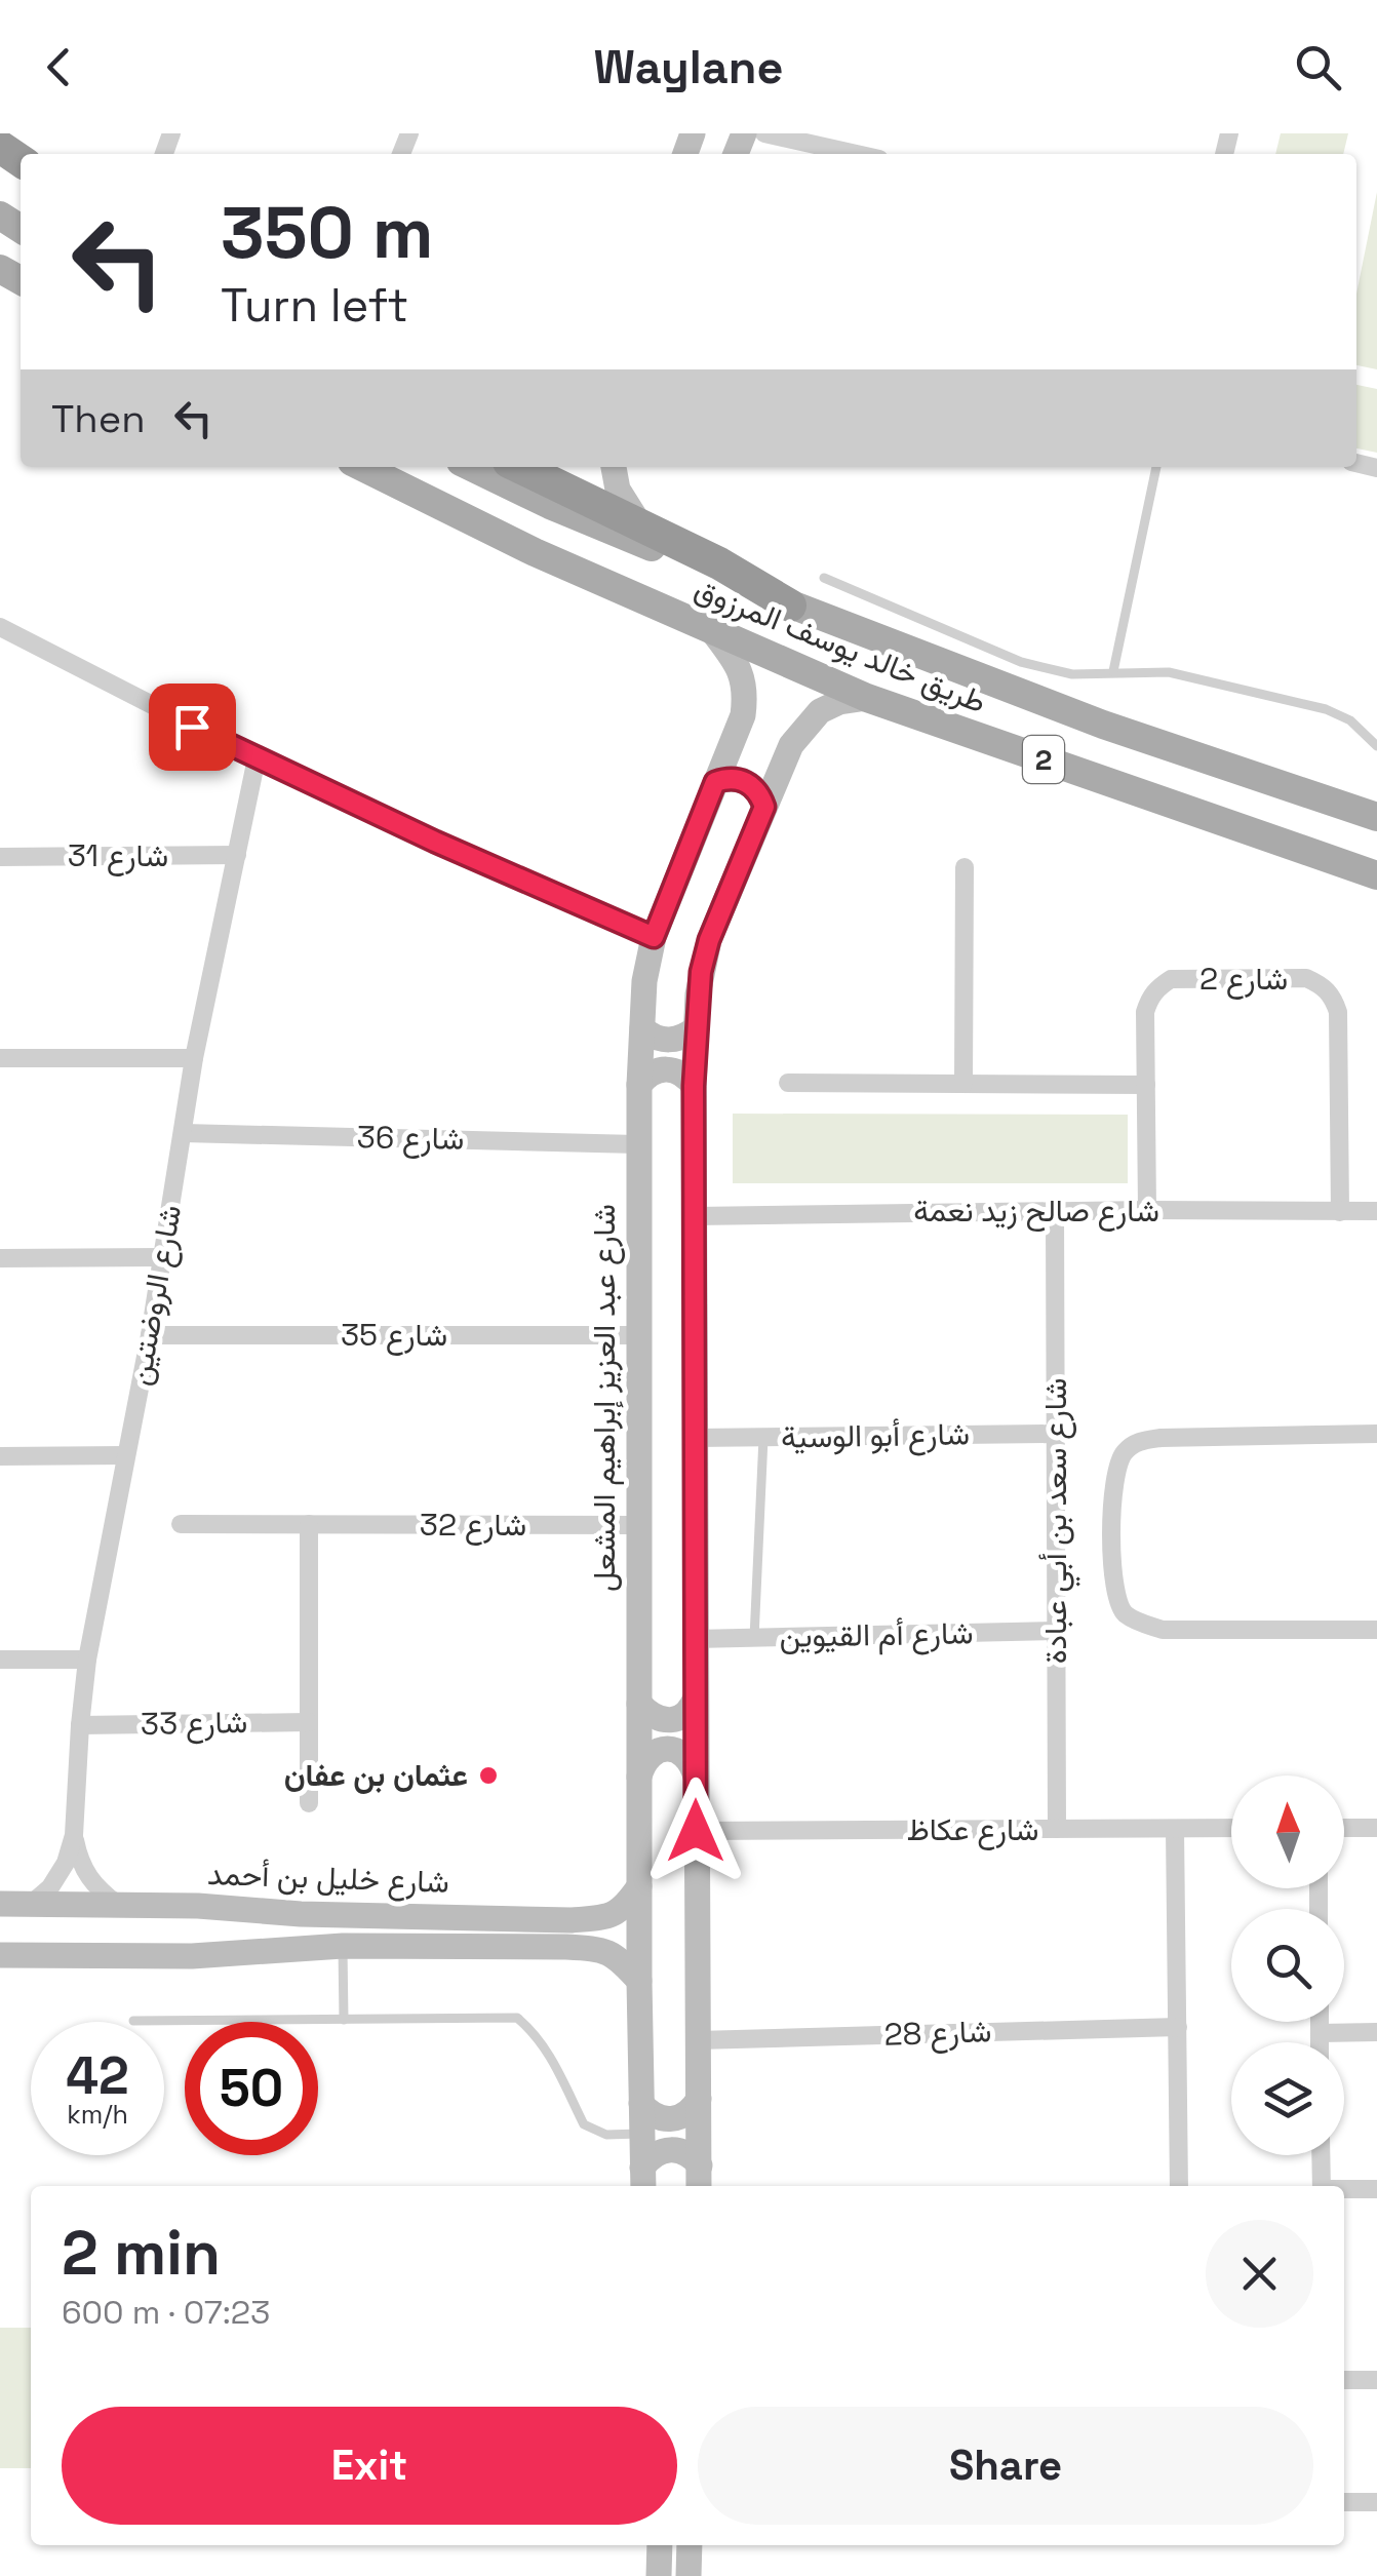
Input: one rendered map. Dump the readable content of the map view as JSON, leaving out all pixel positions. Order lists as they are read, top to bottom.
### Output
{
  "streets": {
    "main road": [
      "طريق خالد يوسف المرزوق",
      "2",
      "شارع عبد العزيز إبراهيم المشعل",
      "شارع خليل بن أحمد"
    ],
    "street": [
      "شارع 31",
      "شارع 2",
      "شارع 36",
      "شارع صالح زيد نعمة",
      "شارع الروضتين",
      "شارع 35",
      "شارع أبو الوسية",
      "شارع سعد بن أبي عبادة",
      "شارع 32",
      "شارع أم القيوين",
      "شارع 33",
      "شارع عكاظ",
      "شارع 28"
    ]
  },
  "crossings": [
    ["طريق خالد يوسف المرزوق", "شارع عبد العزيز إبراهيم المشعل"],
    ["شارع 31", "شارع الروضتين"],
    ["شارع 2", "شارع صالح زيد نعمة"],
    ["شارع 36", "شارع الروضتين"],
    ["شارع 36", "شارع عبد العزيز إبراهيم المشعل"],
    ["شارع صالح زيد نعمة", "شارع سعد بن أبي عبادة"],
    ["شارع الروضتين", "شارع 35"],
    ["شارع الروضتين", "شارع 33"],
    ["شارع الروضتين", "شارع خليل بن أحمد"],
    ["شارع 35", "شارع عبد العزيز إبراهيم المشعل"],
    ["شارع عبد العزيز إبراهيم المشعل", "شارع 32"],
    ["شارع عبد العزيز إبراهيم المشعل", "شارع خليل بن أحمد"],
    ["شارع أبو الوسية", "شارع سعد بن أبي عبادة"],
    ["شارع سعد بن أبي عبادة", "شارع أم القيوين"],
    ["شارع سعد بن أبي عبادة", "شارع عكاظ"]
  ],
  "places": ["عثمان بن عفان"],
  "north": "top",
  "page": {
    "header": "Waylane",
    "turn": ["350 m", "Turn left"],
    "then": "Then",
    "speed": "42 km/h",
    "limit": "50",
    "heading": ["2 min", "600 m · 07:23"],
    "buttons": ["Exit", "Share"]
  }
}
